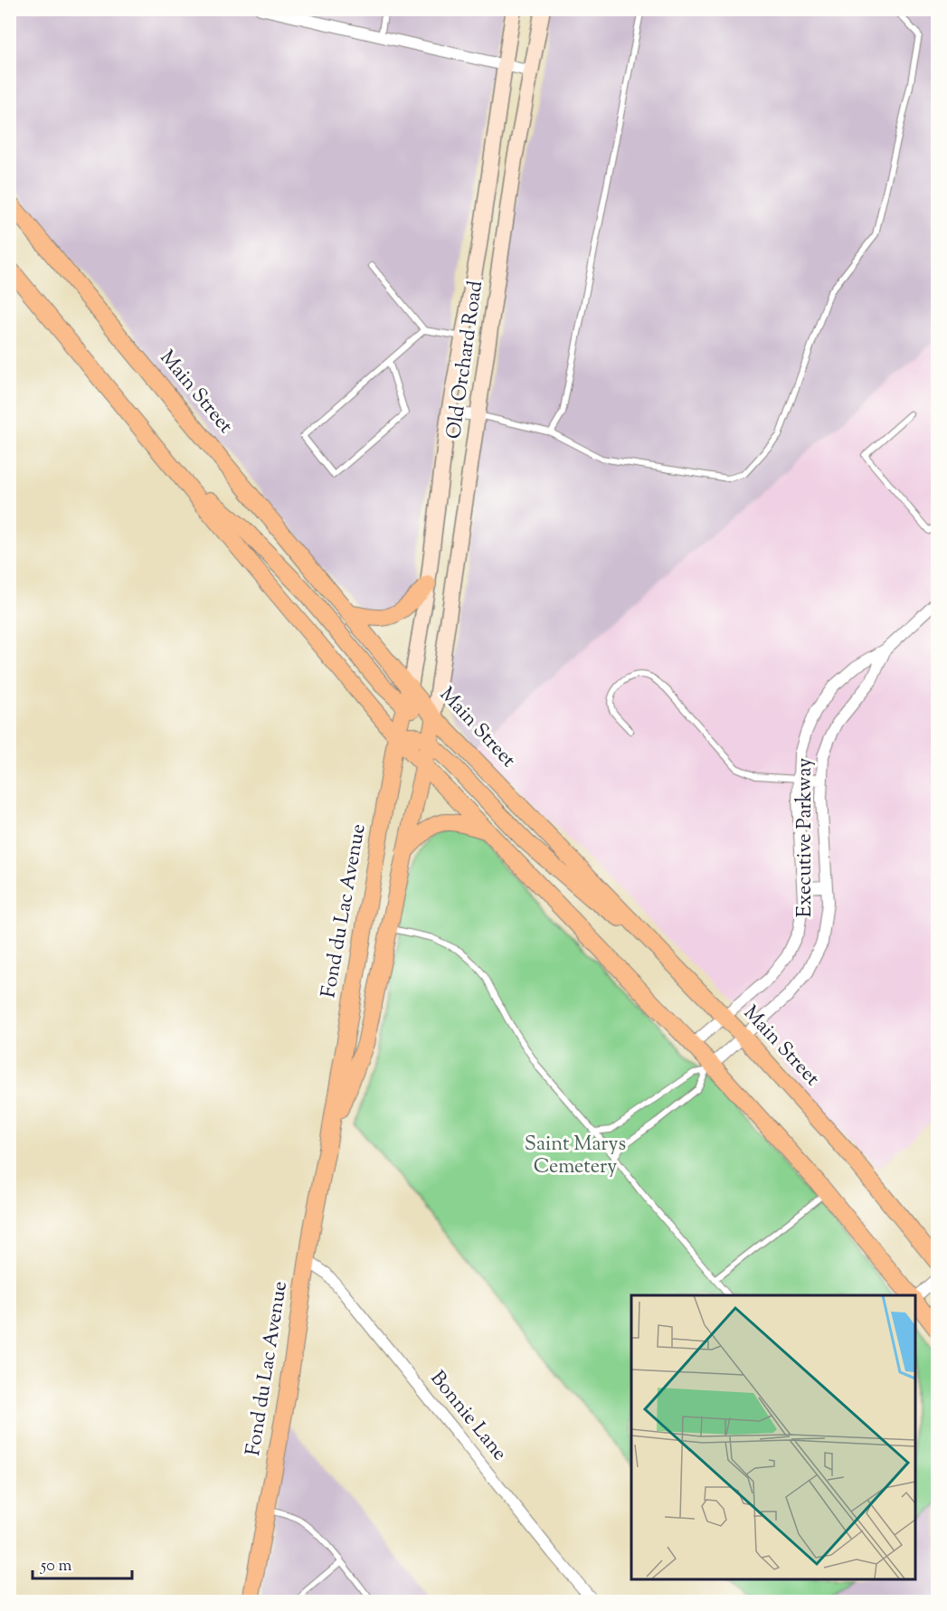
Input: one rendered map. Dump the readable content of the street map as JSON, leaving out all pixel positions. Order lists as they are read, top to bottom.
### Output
{
  "streets": {
    "main road": ["Main Street", "Fond du Lac Avenue"],
    "street": ["Old Orchard Road", "Executive Parkway", "Bonnie Lane"]
  },
  "crossings": [
    ["Old Orchard Road", "Main Street"],
    ["Old Orchard Road", "Fond du Lac Avenue"],
    ["Main Street", "Executive Parkway"],
    ["Main Street", "Fond du Lac Avenue"],
    ["Fond du Lac Avenue", "Bonnie Lane"]
  ],
  "parks": ["Saint Marys Cemetery"],
  "scale_bar": "50 m"
}
